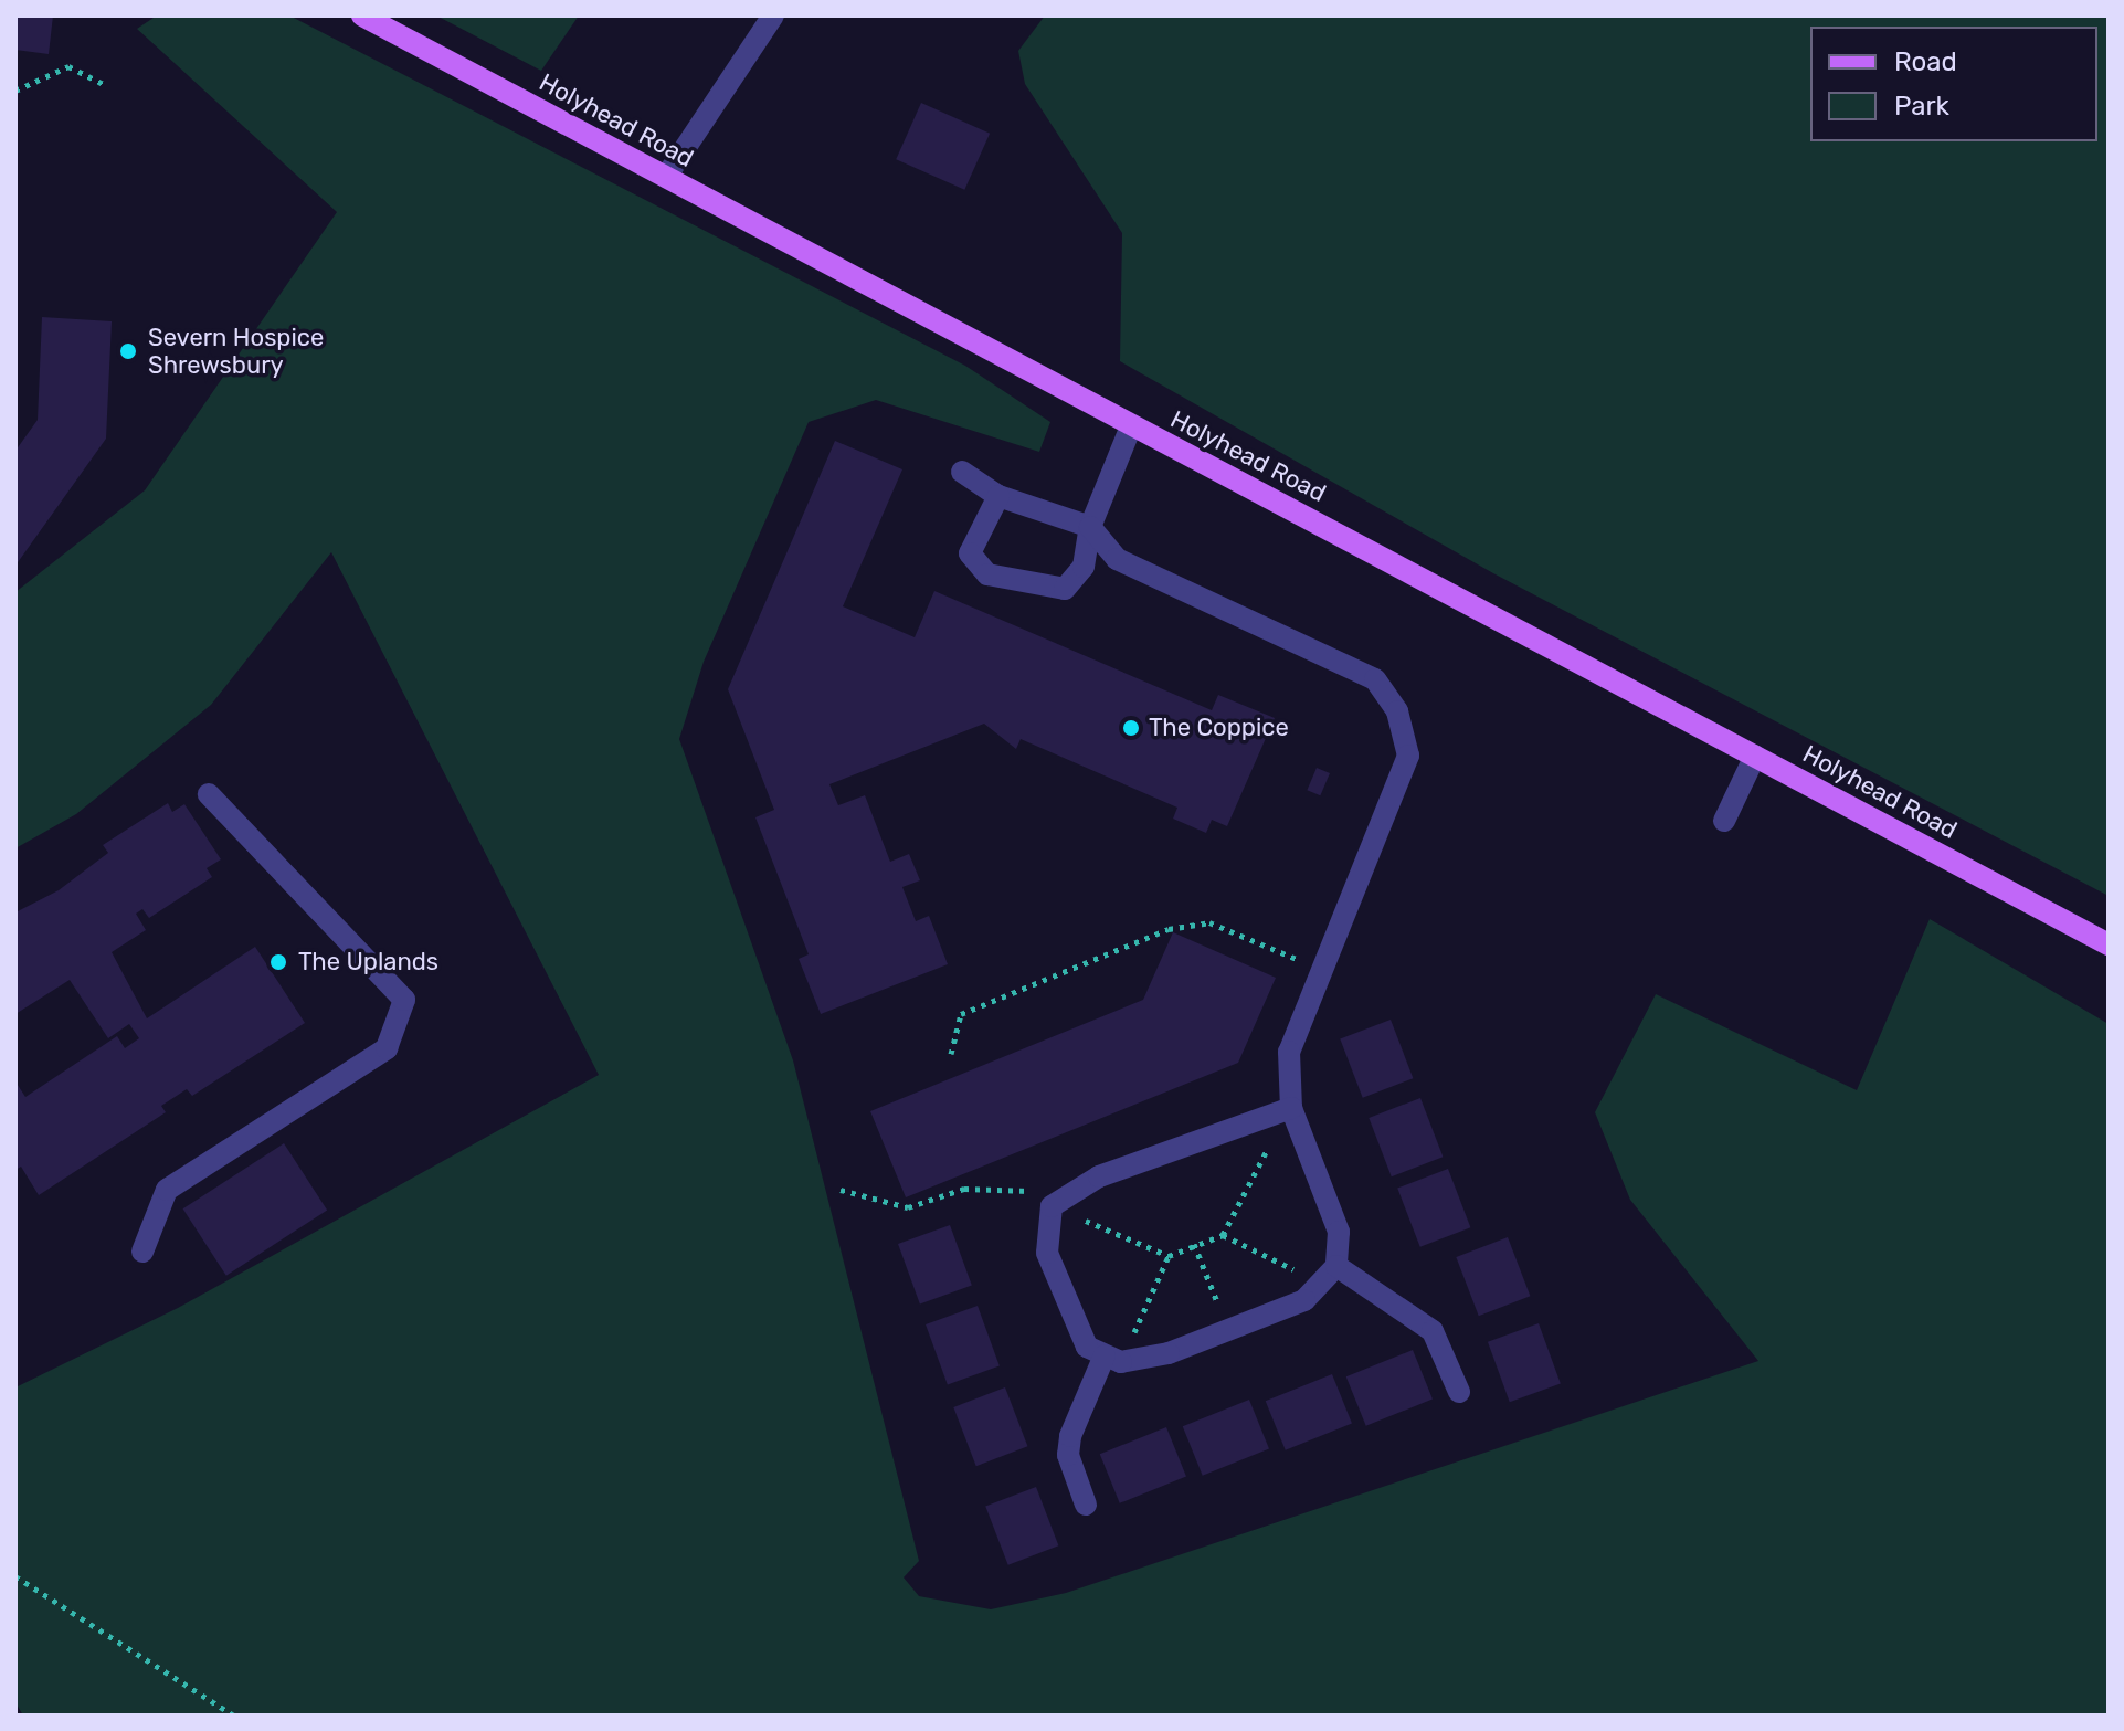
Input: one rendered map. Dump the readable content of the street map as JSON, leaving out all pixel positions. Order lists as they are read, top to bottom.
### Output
{
  "streets": {
    "main road": ["Holyhead Road"]
  },
  "places": ["Severn Hospice Shrewsbury", "The Coppice", "The Uplands"],
  "legend": ["Road", "Park"]
}
